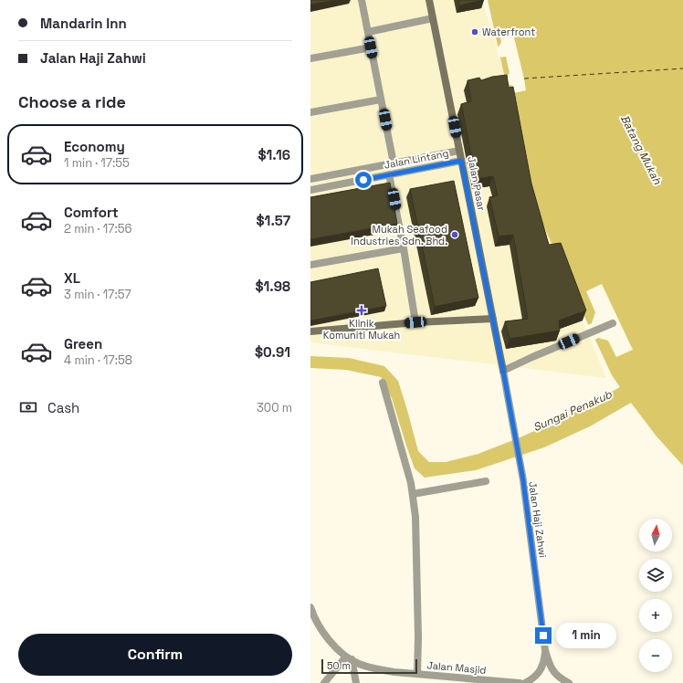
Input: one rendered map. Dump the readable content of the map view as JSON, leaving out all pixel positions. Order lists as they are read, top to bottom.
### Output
{
  "streets": {
    "street": [
      "Jalan Lintang",
      "Jalan Pasar",
      "Jalan Haji Zahwi",
      "Jalan Masjid"
    ]
  },
  "crossings": [
    ["Jalan Lintang", "Jalan Pasar"],
    ["Jalan Pasar", "Jalan Haji Zahwi"]
  ],
  "water": ["Batang Mukah", "Sungai Penakub"],
  "places": {
    "other": ["Waterfront", "Mukah Seafood Industries Sdn. Bhd."],
    "health": ["Klinik Komuniti Mukah"]
  },
  "scale_bar": "50 m",
  "north": "top",
  "page": {
    "banner": ["Mandarin Inn", "Jalan Haji Zahwi"],
    "heading": "Choose a ride",
    "list": [
      {
        "name": "Economy",
        "note": "1 min · 17:55",
        "value": "$1.16"
      },
      {
        "name": "Comfort",
        "note": "2 min · 17:56",
        "value": "$1.57"
      },
      {
        "name": "XL",
        "note": "3 min · 17:57",
        "value": "$1.98"
      },
      {
        "name": "Green",
        "note": "4 min · 17:58",
        "value": "$0.91"
      }
    ],
    "pay": ["Cash", "300 m"],
    "map_buttons": ["+", "−"],
    "bubble": "1 min",
    "buttons": "Confirm",
    "scale": "50 m"
  }
}
